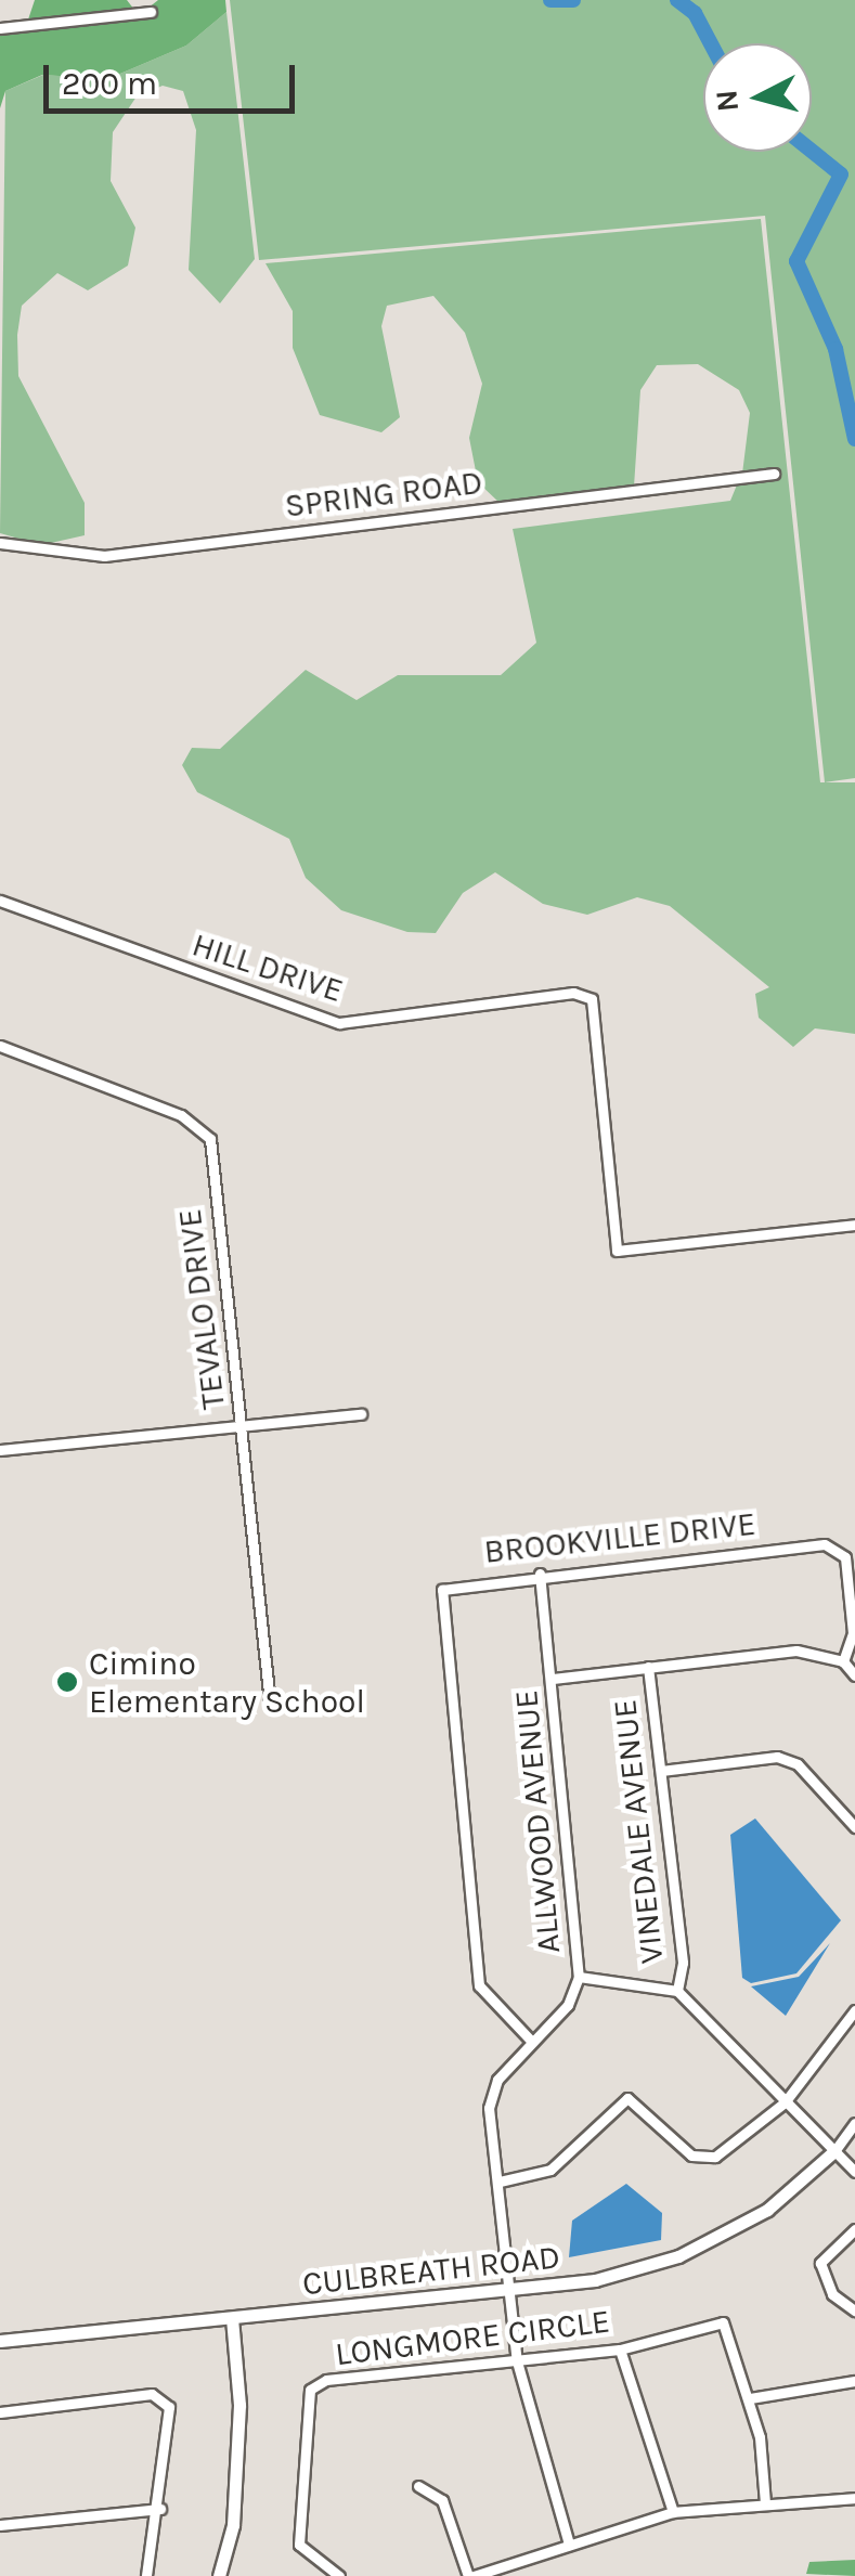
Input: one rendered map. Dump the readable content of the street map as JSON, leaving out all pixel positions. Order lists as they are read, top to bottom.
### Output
{
  "streets": {
    "street": [
      "SPRING ROAD",
      "HILL DRIVE",
      "TEVALO DRIVE",
      "BROOKVILLE DRIVE",
      "ALLWOOD AVENUE",
      "VINEDALE AVENUE",
      "CULBREATH ROAD",
      "LONGMORE CIRCLE"
    ]
  },
  "crossings": [
    ["BROOKVILLE DRIVE", "ALLWOOD AVENUE"],
    ["ALLWOOD AVENUE", "CULBREATH ROAD"],
    ["ALLWOOD AVENUE", "LONGMORE CIRCLE"]
  ],
  "places": ["Cimino Elementary School"],
  "scale_bar": "200 m",
  "north": "left"
}
